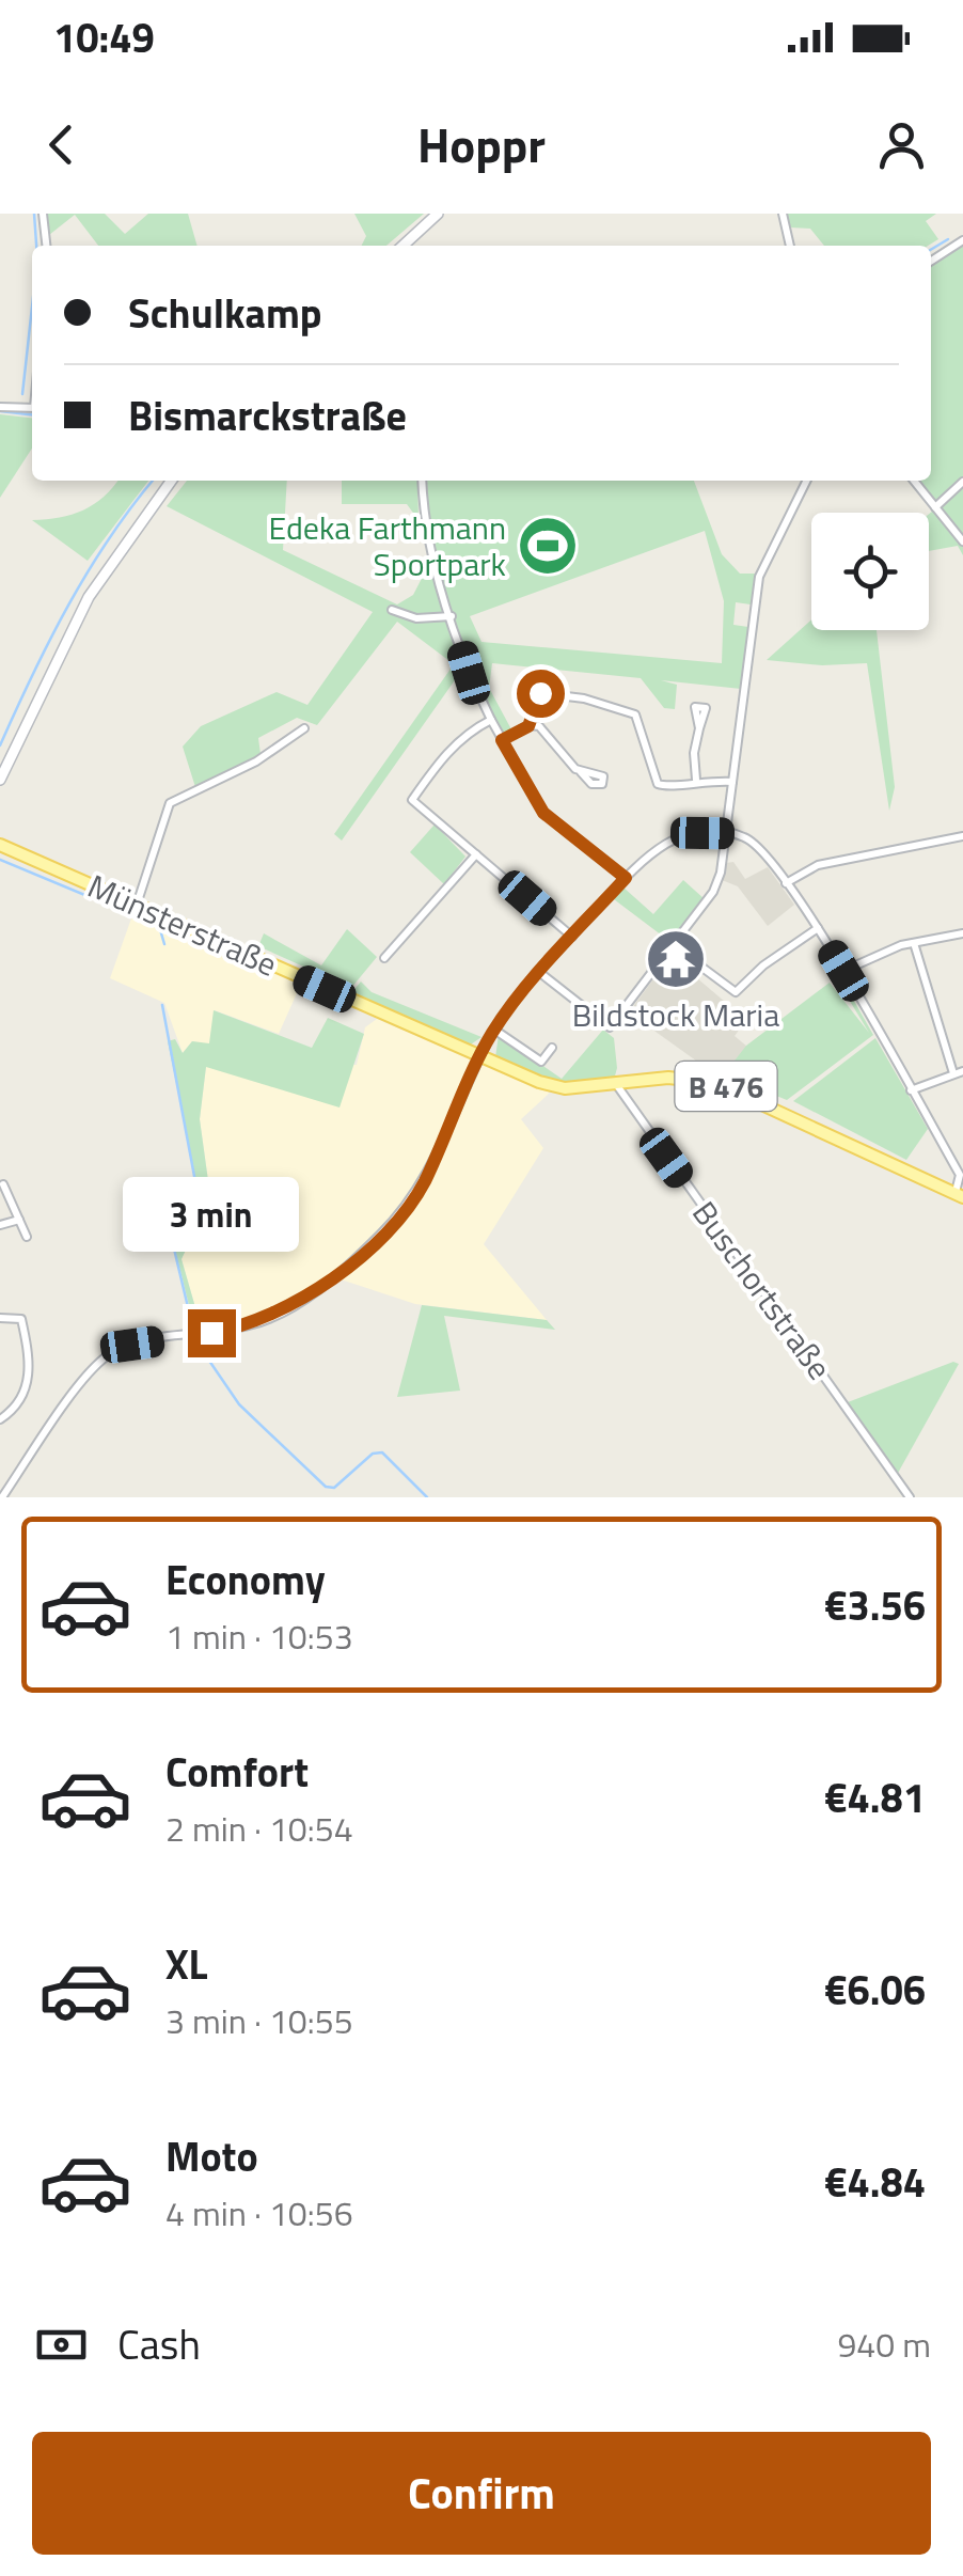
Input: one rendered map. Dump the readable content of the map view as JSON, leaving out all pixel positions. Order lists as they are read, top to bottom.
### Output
{
  "streets": {
    "main road": ["Münsterstraße", "B 476"],
    "street": ["Buschortstraße"]
  },
  "crossings": [
    ["Münsterstraße", "Buschortstraße"]
  ],
  "places": {
    "sports": ["Edeka Farthmann Sportpark"],
    "temple": ["Bildstock Maria"]
  },
  "page": {
    "status": "10:49",
    "header": "Hoppr",
    "banner": ["Schulkamp", "Bismarckstraße"],
    "bubble": "3 min",
    "list": [
      {
        "name": "Economy",
        "note": "1 min · 10:53",
        "value": "€3.56"
      },
      {
        "name": "Comfort",
        "note": "2 min · 10:54",
        "value": "€4.81"
      },
      {
        "name": "XL",
        "note": "3 min · 10:55",
        "value": "€6.06"
      },
      {
        "name": "Moto",
        "note": "4 min · 10:56",
        "value": "€4.84"
      }
    ],
    "pay": ["Cash", "940 m"],
    "buttons": "Confirm"
  }
}
